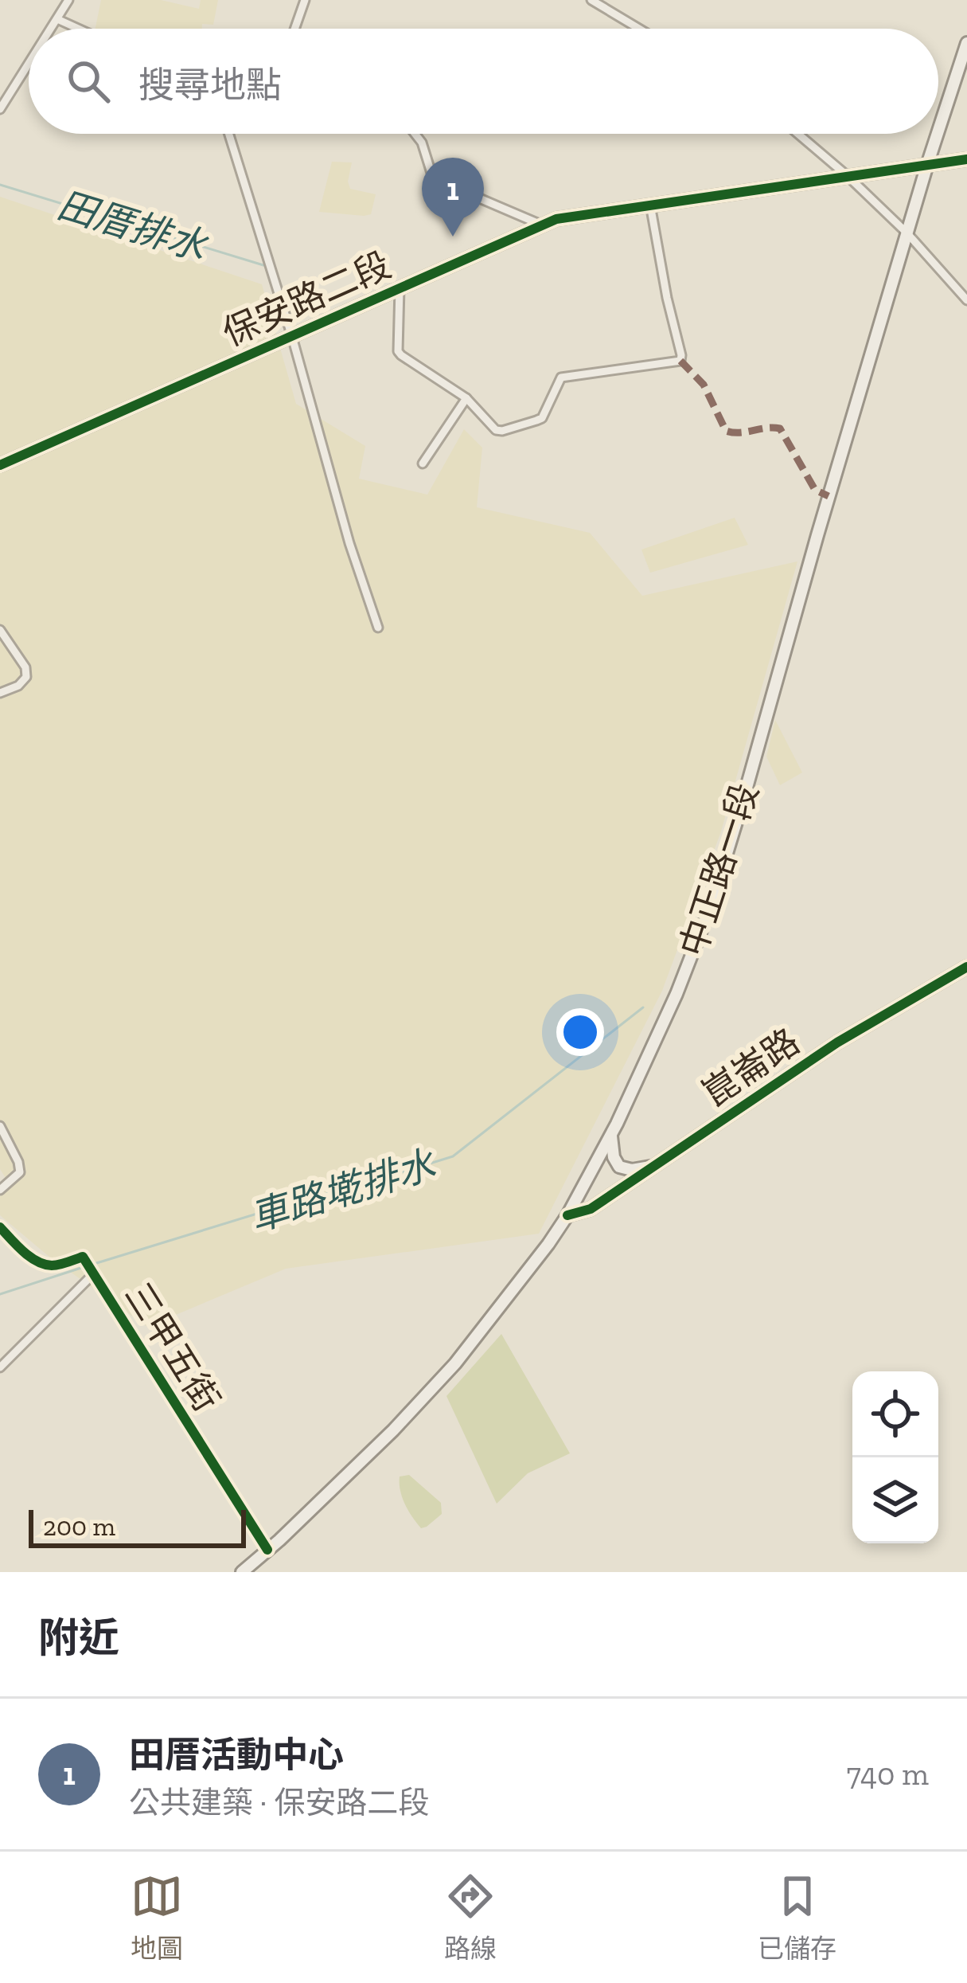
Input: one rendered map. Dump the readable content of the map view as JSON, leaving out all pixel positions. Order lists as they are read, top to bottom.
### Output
{
  "streets": {
    "main road": ["保安路二段", "中正路一段", "崑崙路"],
    "street": ["三甲五街"]
  },
  "crossings": [
    ["保安路二段", "中正路一段"],
    ["中正路一段", "崑崙路"],
    ["中正路一段", "三甲五街"]
  ],
  "water": ["田厝排水", "車路墘排水"],
  "scale_bar": "200 m",
  "page": {
    "search": "搜尋地點",
    "pins": "1",
    "scale": "200 m",
    "heading": "附近",
    "list": [
      {
        "mark": "1",
        "name": "田厝活動中心",
        "note": "公共建築 · 保安路二段",
        "value": "740 m"
      }
    ],
    "nav": ["地圖", "路線", "已儲存"]
  }
}
